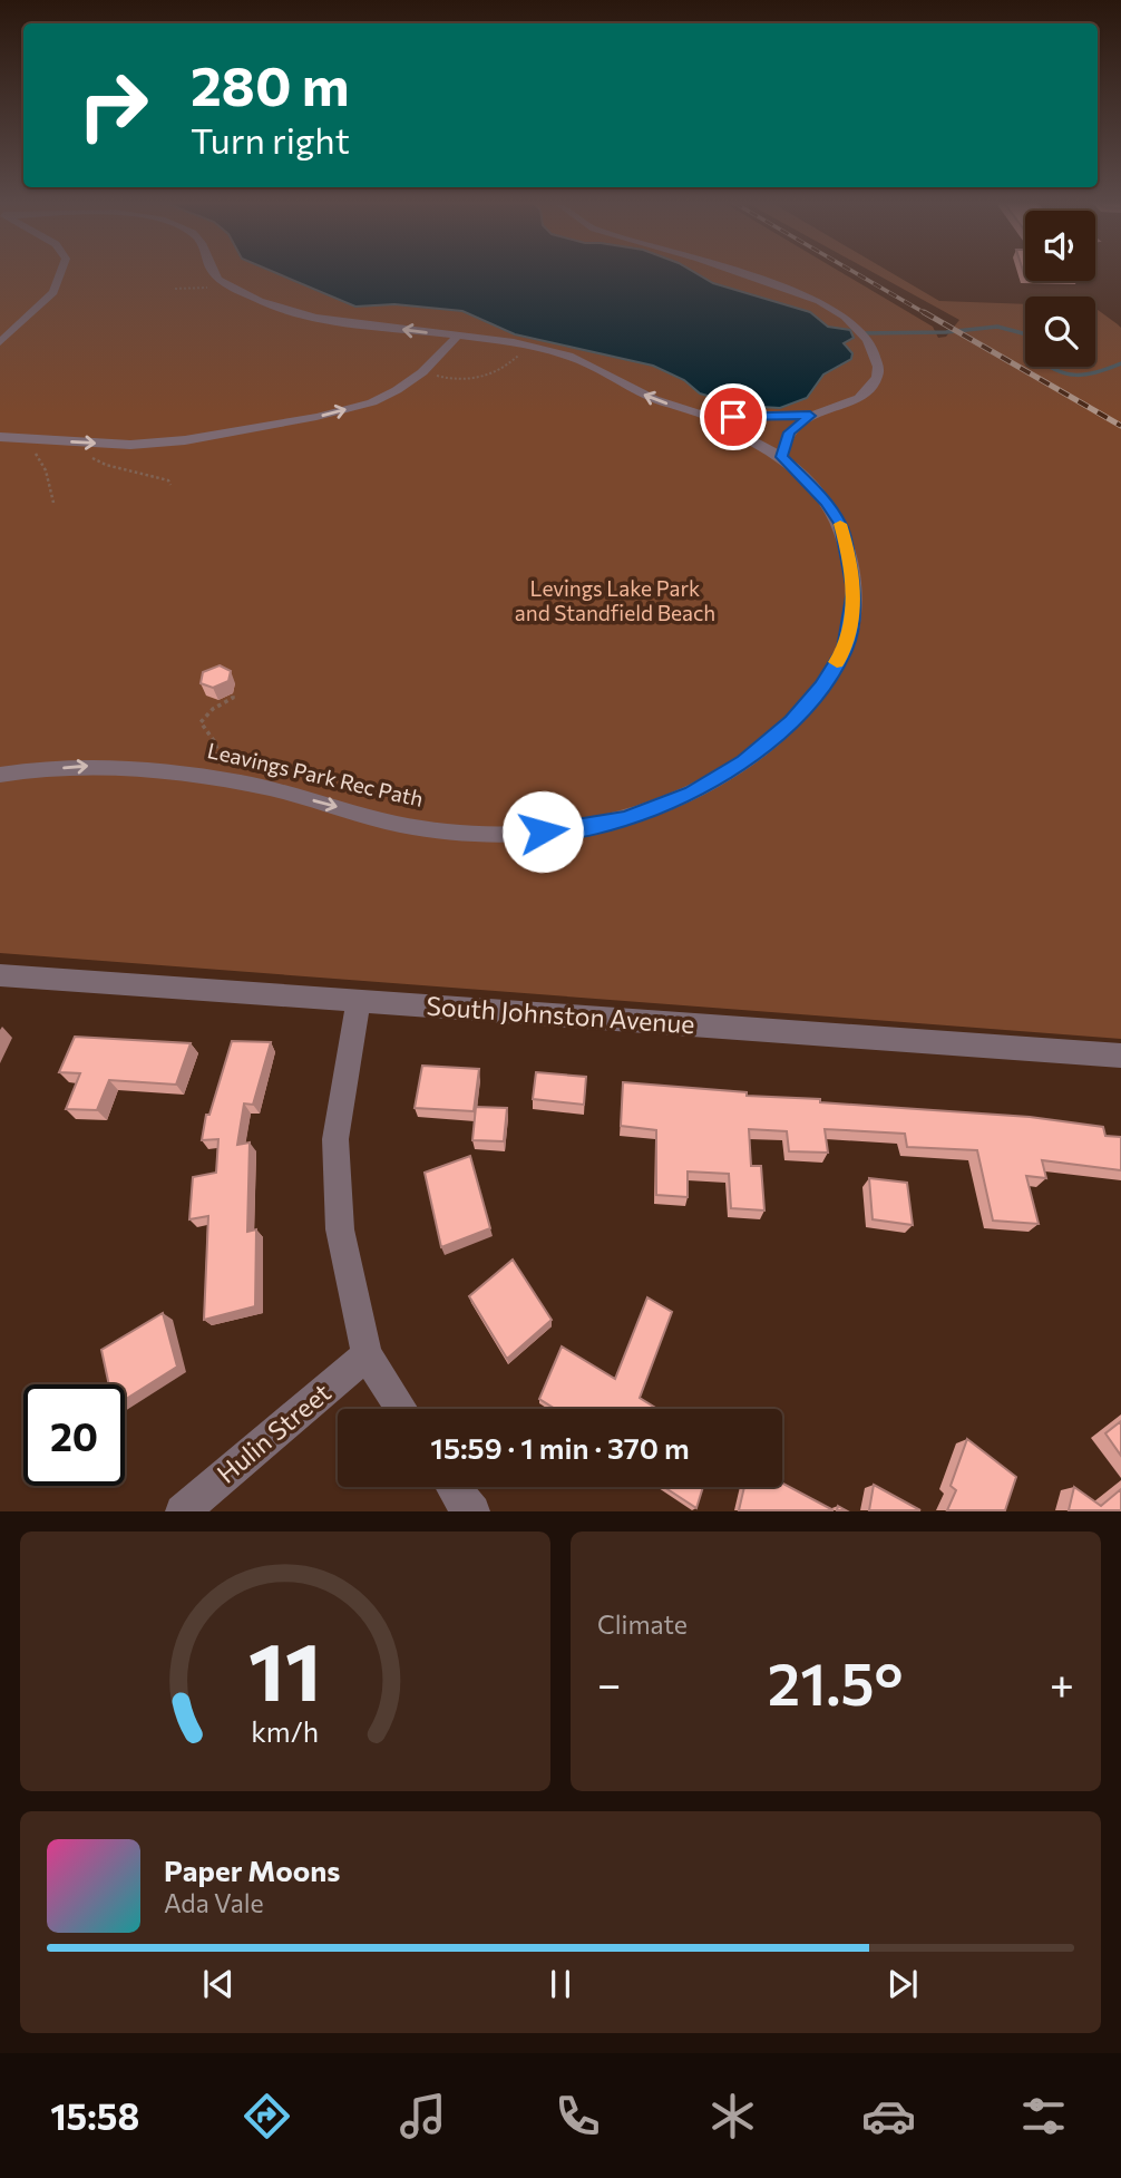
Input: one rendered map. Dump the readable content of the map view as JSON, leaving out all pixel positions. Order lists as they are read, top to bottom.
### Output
{
  "streets": {
    "street": ["South Johnston Avenue", "Hulin Street"]
  },
  "parks": ["Levings Lake Park and Standfield Beach"],
  "page": {
    "turn": ["280 m", "Turn right"],
    "limit": "20",
    "trip": "15:59 · 1 min · 370 m",
    "tile": "Climate",
    "heat": ["−", "21.5°", "+"],
    "song": ["Paper Moons", "Ada Vale"],
    "tabs": "15:58",
    "gauge": ["11", "km/h"]
  }
}
